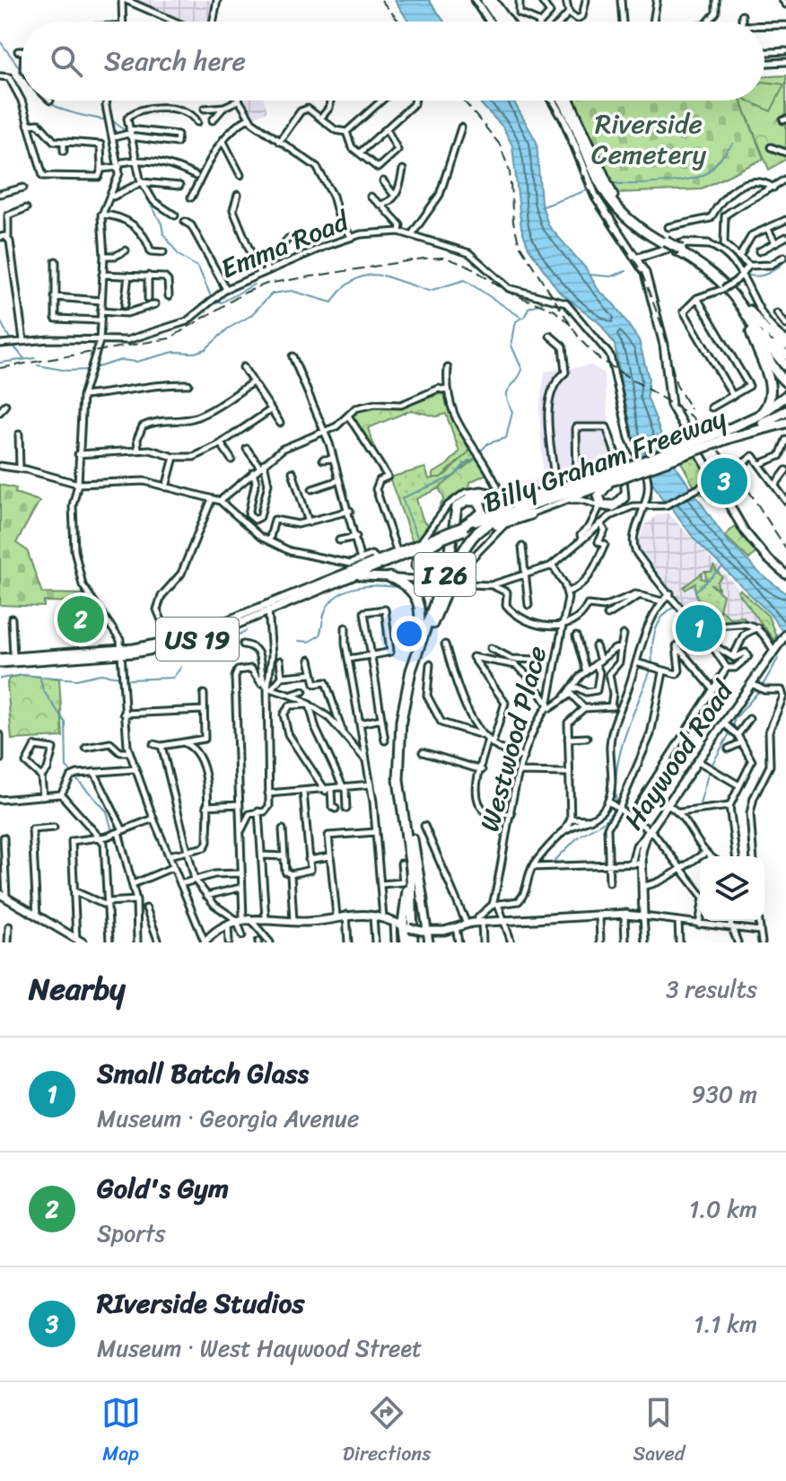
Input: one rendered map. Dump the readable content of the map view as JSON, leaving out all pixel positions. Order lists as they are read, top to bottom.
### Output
{
  "streets": {
    "highway": ["Billy Graham Freeway", "I 26", "US 19"],
    "main road": ["Haywood Road"],
    "street": ["Emma Road", "Westwood Place"]
  },
  "crossings": [
    ["Billy Graham Freeway", "I 26"],
    ["Billy Graham Freeway", "US 19"]
  ],
  "parks": ["Riverside Cemetery"],
  "page": {
    "search": "Search here",
    "pins": ["3", "2", "1"],
    "heading": ["Nearby", "3 results"],
    "list": [
      {
        "mark": "1",
        "name": "Small Batch Glass",
        "note": "Museum · Georgia Avenue",
        "value": "930 m"
      },
      {
        "mark": "2",
        "name": "Gold's Gym",
        "note": "Sports",
        "value": "1.0 km"
      },
      {
        "mark": "3",
        "name": "RIverside Studios",
        "note": "Museum · West Haywood Street",
        "value": "1.1 km"
      }
    ],
    "nav": ["Map", "Directions", "Saved"]
  }
}
